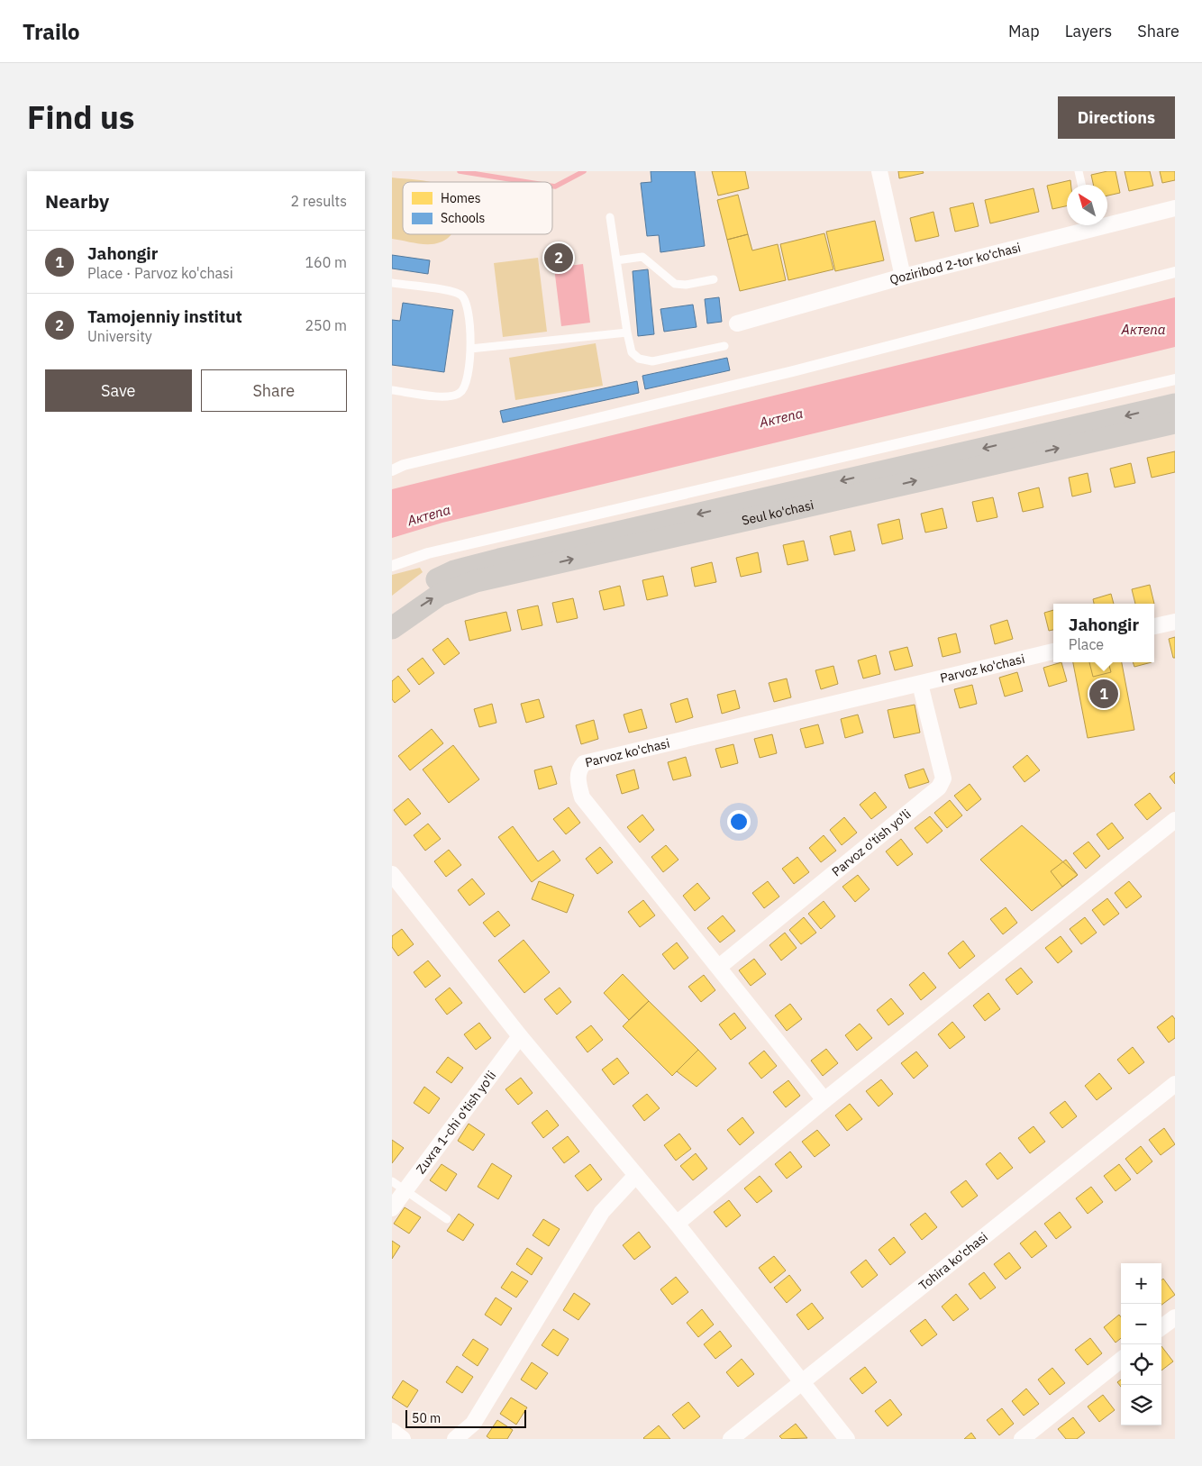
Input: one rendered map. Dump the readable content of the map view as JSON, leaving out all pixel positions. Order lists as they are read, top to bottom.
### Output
{
  "streets": {
    "main road": ["Seul ko'chasi"],
    "street": [
      "Qoziribod 2-tor ko‘chasi",
      "Parvoz ko'chasi",
      "Parvoz o'tish yo'li",
      "Zuxra 1-chi o'tish yo'li",
      "Tohira ko'chasi"
    ]
  },
  "crossings": [
    ["Parvoz ko'chasi", "Parvoz o'tish yo'li"]
  ],
  "water": ["Актепа"],
  "legend": ["Homes", "Schools"],
  "scale_bar": "50 m",
  "north": "top left",
  "page": {
    "header": "Trailo",
    "nav": ["Map", "Layers", "Share"],
    "title": "Find us",
    "buttons": [
      "Directions",
      ["Save", "Share"]
    ],
    "heading": ["Nearby", "2 results"],
    "list": [
      {
        "mark": "1",
        "name": "Jahongir",
        "note": "Place · Parvoz ko'chasi",
        "value": "160 m"
      },
      {
        "mark": "2",
        "name": "Tamojenniy institut",
        "note": "University",
        "value": "250 m"
      }
    ],
    "pins": ["2", "1"],
    "popup": ["Jahongir", "Place"],
    "map_buttons": ["+", "−"],
    "scale": "50 m"
  }
}
